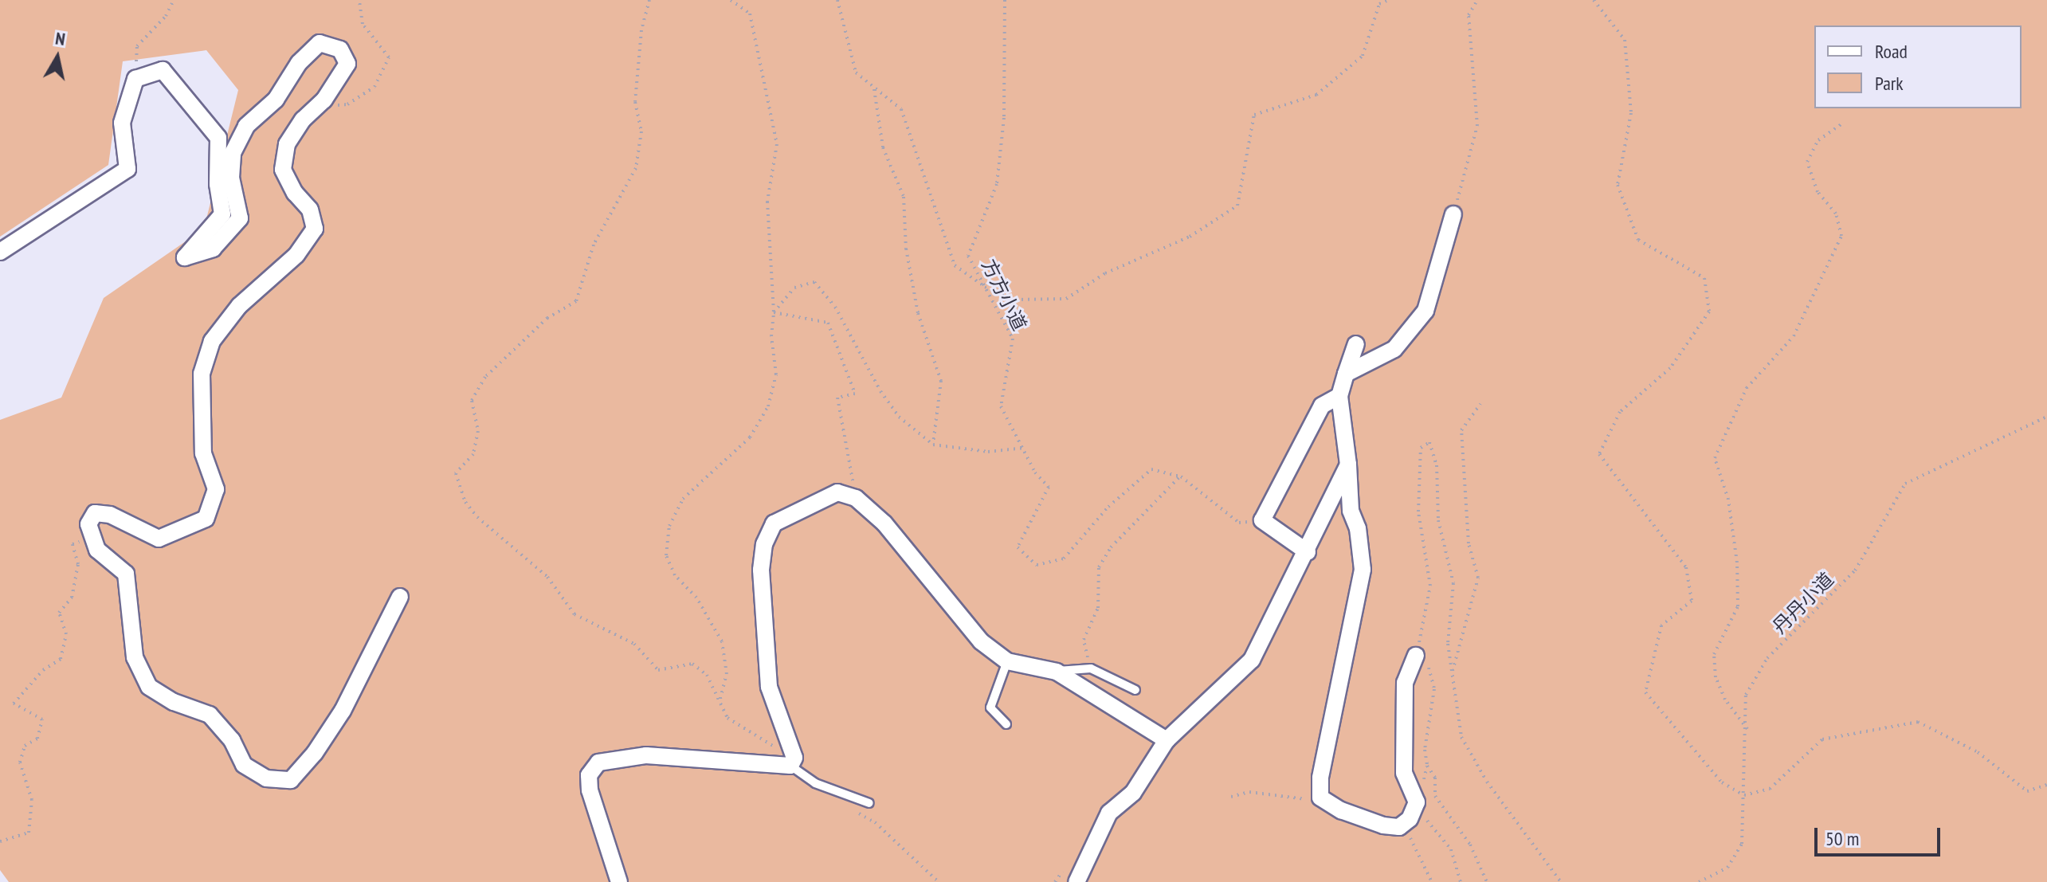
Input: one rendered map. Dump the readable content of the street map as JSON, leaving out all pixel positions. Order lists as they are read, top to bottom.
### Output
{
  "streets": {
    "path": ["方方小道", "丹丹小道"]
  },
  "legend": ["Road", "Park"],
  "scale_bar": "50 m",
  "north": "top"
}
